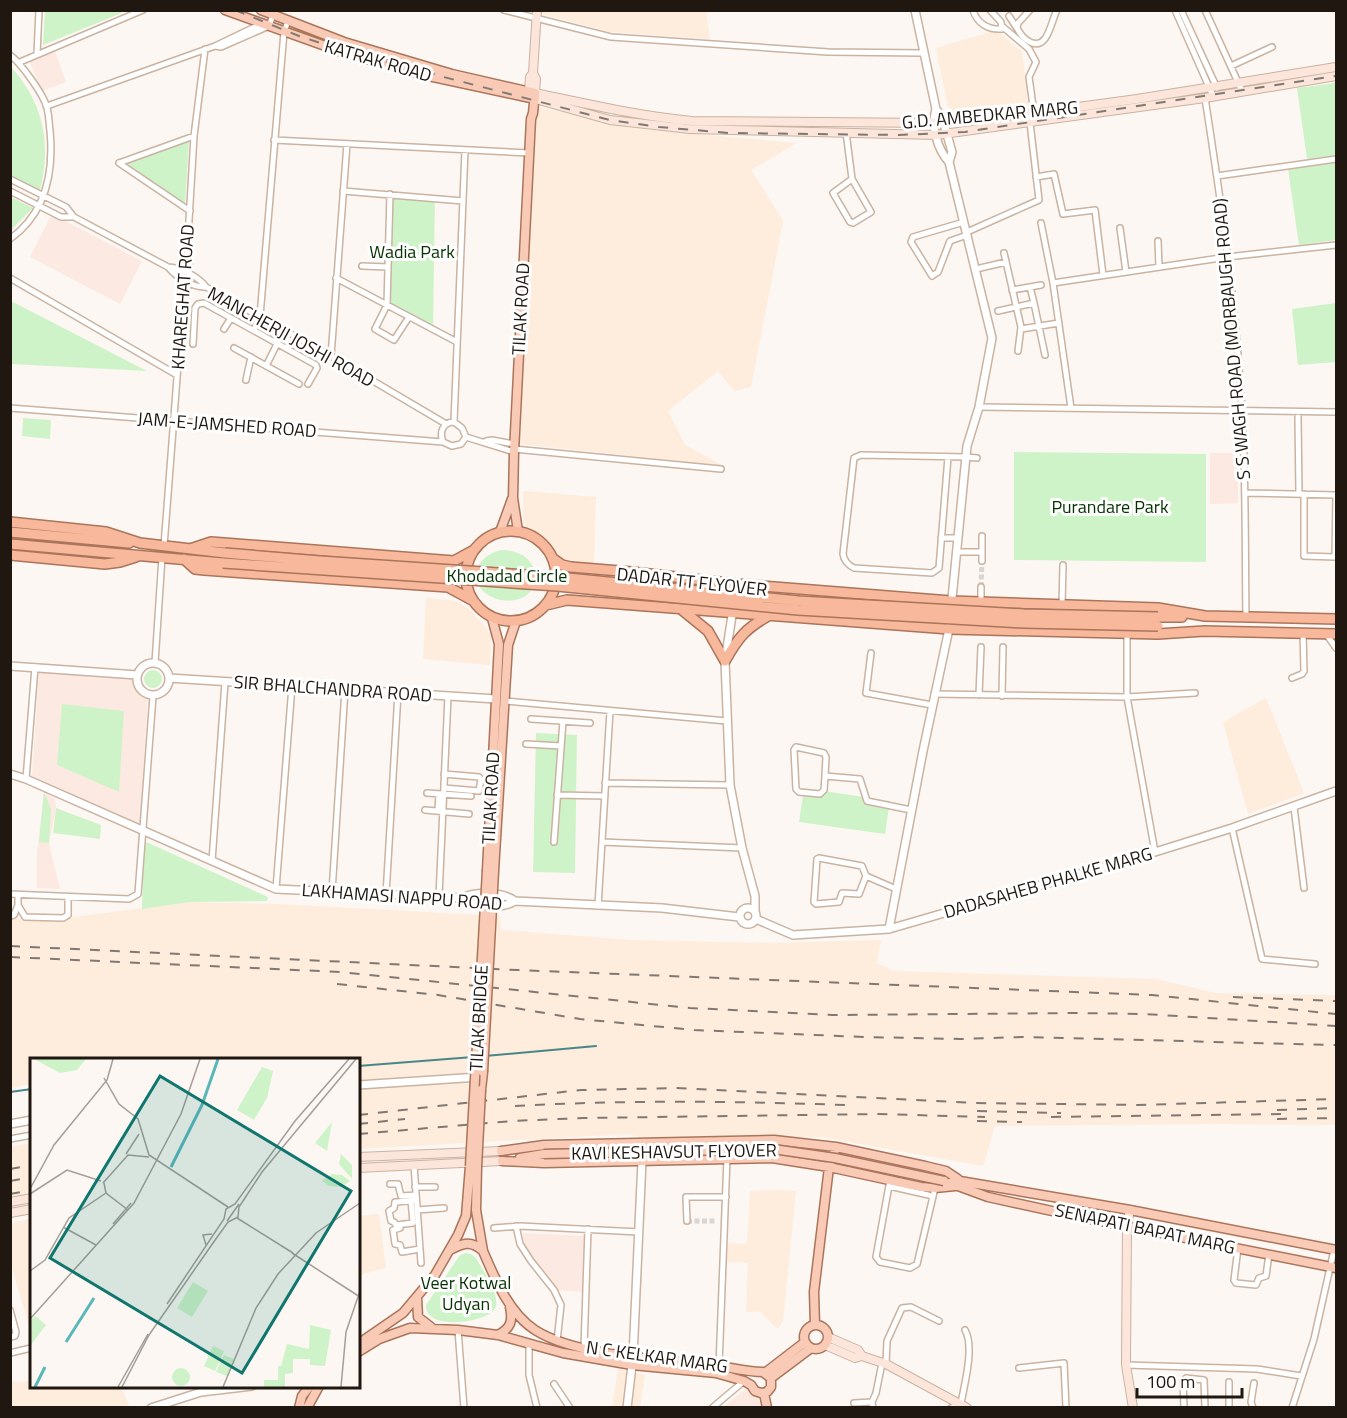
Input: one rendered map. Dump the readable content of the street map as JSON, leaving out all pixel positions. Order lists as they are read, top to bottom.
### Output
{
  "streets": {
    "highway": ["DADAR TT FLYOVER"],
    "main road": [
      "KATRAK ROAD",
      "G.D. AMBEDKAR MARG",
      "TILAK ROAD",
      "TILAK BRIDGE",
      "KAVI KESHAVSUT FLYOVER",
      "SENAPATI BAPAT MARG",
      "N C KELKAR MARG"
    ],
    "street": [
      "KHAREGHAT ROAD",
      "MANCHERJI JOSHI ROAD",
      "S S WAGH ROAD (MORBAUGH ROAD)",
      "JAM-E-JAMSHED ROAD",
      "SIR BHALCHANDRA ROAD",
      "DADASAHEB PHALKE MARG",
      "LAKHAMASI NAPPU ROAD"
    ]
  },
  "crossings": [
    ["KATRAK ROAD", "G.D. AMBEDKAR MARG"],
    ["KATRAK ROAD", "TILAK ROAD"],
    ["G.D. AMBEDKAR MARG", "TILAK ROAD"],
    ["G.D. AMBEDKAR MARG", "S S WAGH ROAD (MORBAUGH ROAD)"],
    ["KHAREGHAT ROAD", "MANCHERJI JOSHI ROAD"],
    ["KHAREGHAT ROAD", "JAM-E-JAMSHED ROAD"],
    ["TILAK ROAD", "SIR BHALCHANDRA ROAD"],
    ["TILAK ROAD", "TILAK BRIDGE"],
    ["MANCHERJI JOSHI ROAD", "JAM-E-JAMSHED ROAD"],
    ["DADASAHEB PHALKE MARG", "LAKHAMASI NAPPU ROAD"],
    ["KAVI KESHAVSUT FLYOVER", "SENAPATI BAPAT MARG"]
  ],
  "parks": [
    "Wadia Park",
    "Purandare Park",
    "Khodadad Circle",
    "Veer Kotwal Udyan"
  ],
  "scale_bar": "100 m"
}
